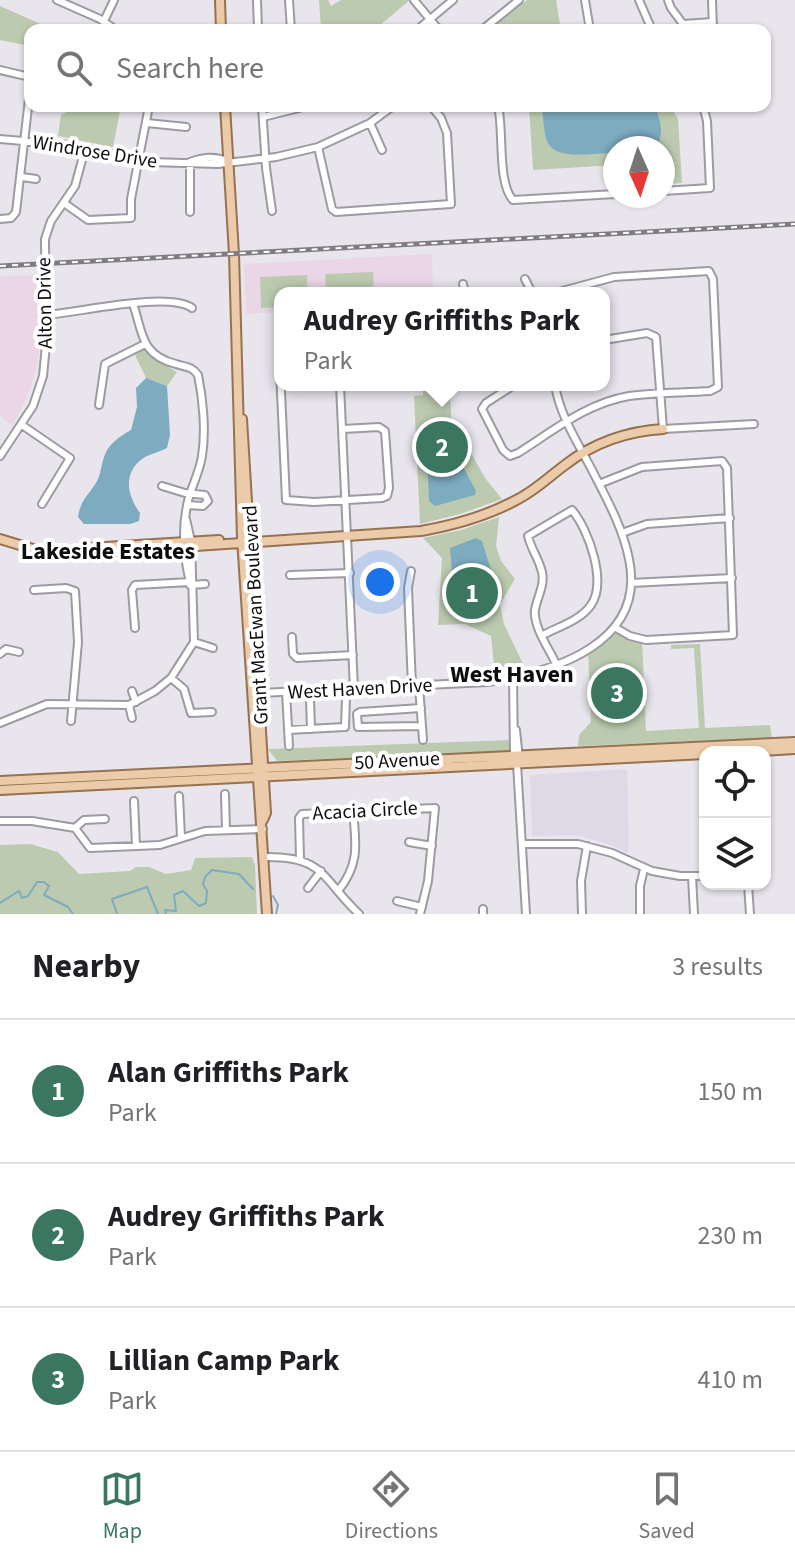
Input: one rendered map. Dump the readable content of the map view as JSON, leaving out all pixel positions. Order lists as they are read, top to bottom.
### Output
{
  "streets": {
    "main road": ["Grant MacEwan Boulevard", "50 Avenue"],
    "street": [
      "Windrose Drive",
      "Alton Drive",
      "West Haven Drive",
      "Acacia Circle"
    ]
  },
  "crossings": [
    ["Windrose Drive", "Alton Drive"],
    ["Windrose Drive", "Grant MacEwan Boulevard"],
    ["Grant MacEwan Boulevard", "West Haven Drive"],
    ["Grant MacEwan Boulevard", "50 Avenue"]
  ],
  "districts": ["Lakeside Estates", "West Haven"],
  "north": "bottom",
  "page": {
    "search": "Search here",
    "popup": ["Audrey Griffiths Park", "Park"],
    "pins": ["2", "1", "3"],
    "heading": ["Nearby", "3 results"],
    "list": [
      {
        "mark": "1",
        "name": "Alan Griffiths Park",
        "note": "Park",
        "value": "150 m"
      },
      {
        "mark": "2",
        "name": "Audrey Griffiths Park",
        "note": "Park",
        "value": "230 m"
      },
      {
        "mark": "3",
        "name": "Lillian Camp Park",
        "note": "Park",
        "value": "410 m"
      }
    ],
    "nav": ["Map", "Directions", "Saved"]
  }
}
